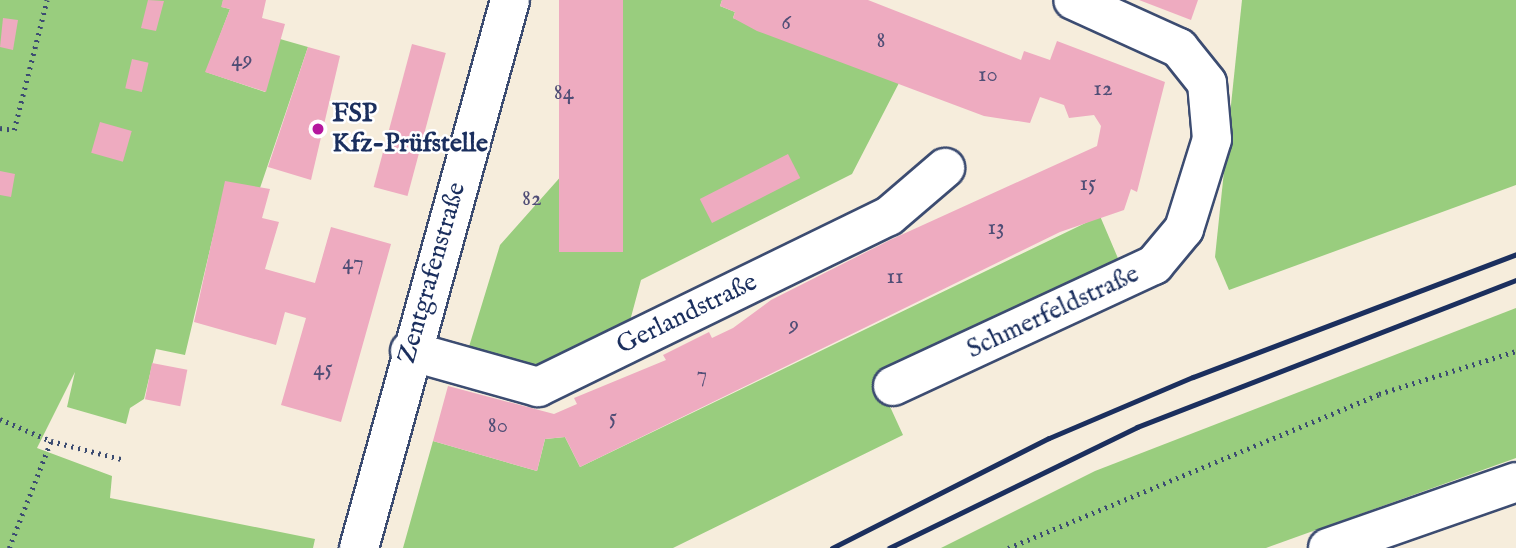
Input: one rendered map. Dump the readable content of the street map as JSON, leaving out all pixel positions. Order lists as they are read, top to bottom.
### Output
{
  "streets": {
    "street": ["Zentgrafenstraße", "Schmerfeldstraße", "Gerlandstraße"]
  },
  "crossings": [
    ["Zentgrafenstraße", "Gerlandstraße"]
  ],
  "places": ["FSP Kfz-Prüfstelle"],
  "house_numbers": [
    "6",
    "8",
    "49",
    "10",
    "12",
    "84",
    "15",
    "82",
    "13",
    "47",
    "11",
    "9",
    "45",
    "7",
    "5",
    "80"
  ]
}
